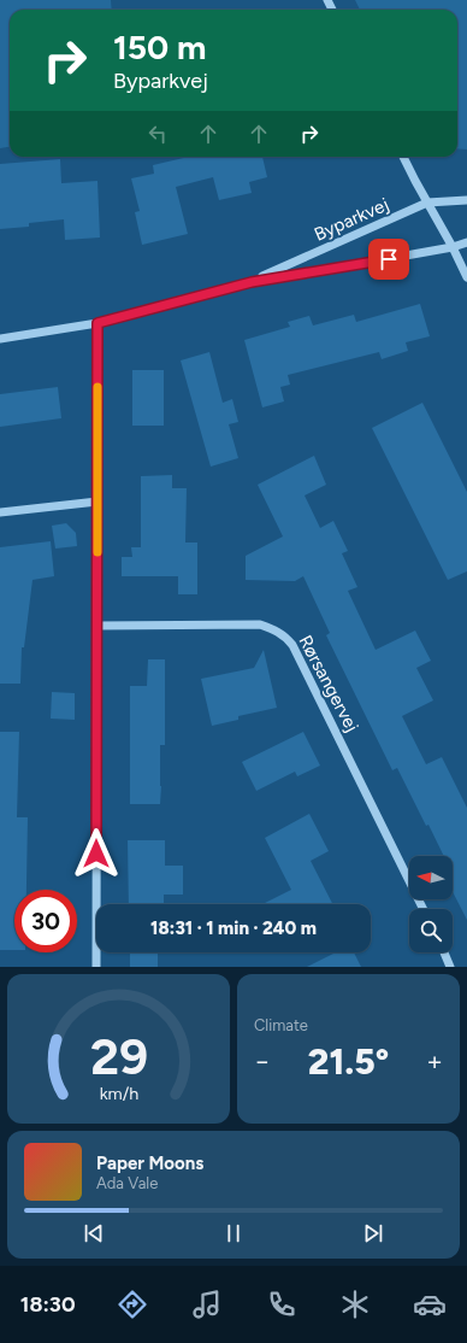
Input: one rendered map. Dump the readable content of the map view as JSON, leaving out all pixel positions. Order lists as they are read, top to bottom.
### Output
{
  "streets": {
    "street": ["Byparkvej", "Rørsangervej"]
  },
  "north": "left",
  "page": {
    "turn": ["150 m", "Byparkvej"],
    "limit": "30",
    "trip": "18:31 · 1 min · 240 m",
    "tile": "Climate",
    "heat": ["−", "21.5°", "+"],
    "song": ["Paper Moons", "Ada Vale"],
    "tabs": "18:30",
    "gauge": ["29", "km/h"]
  }
}
